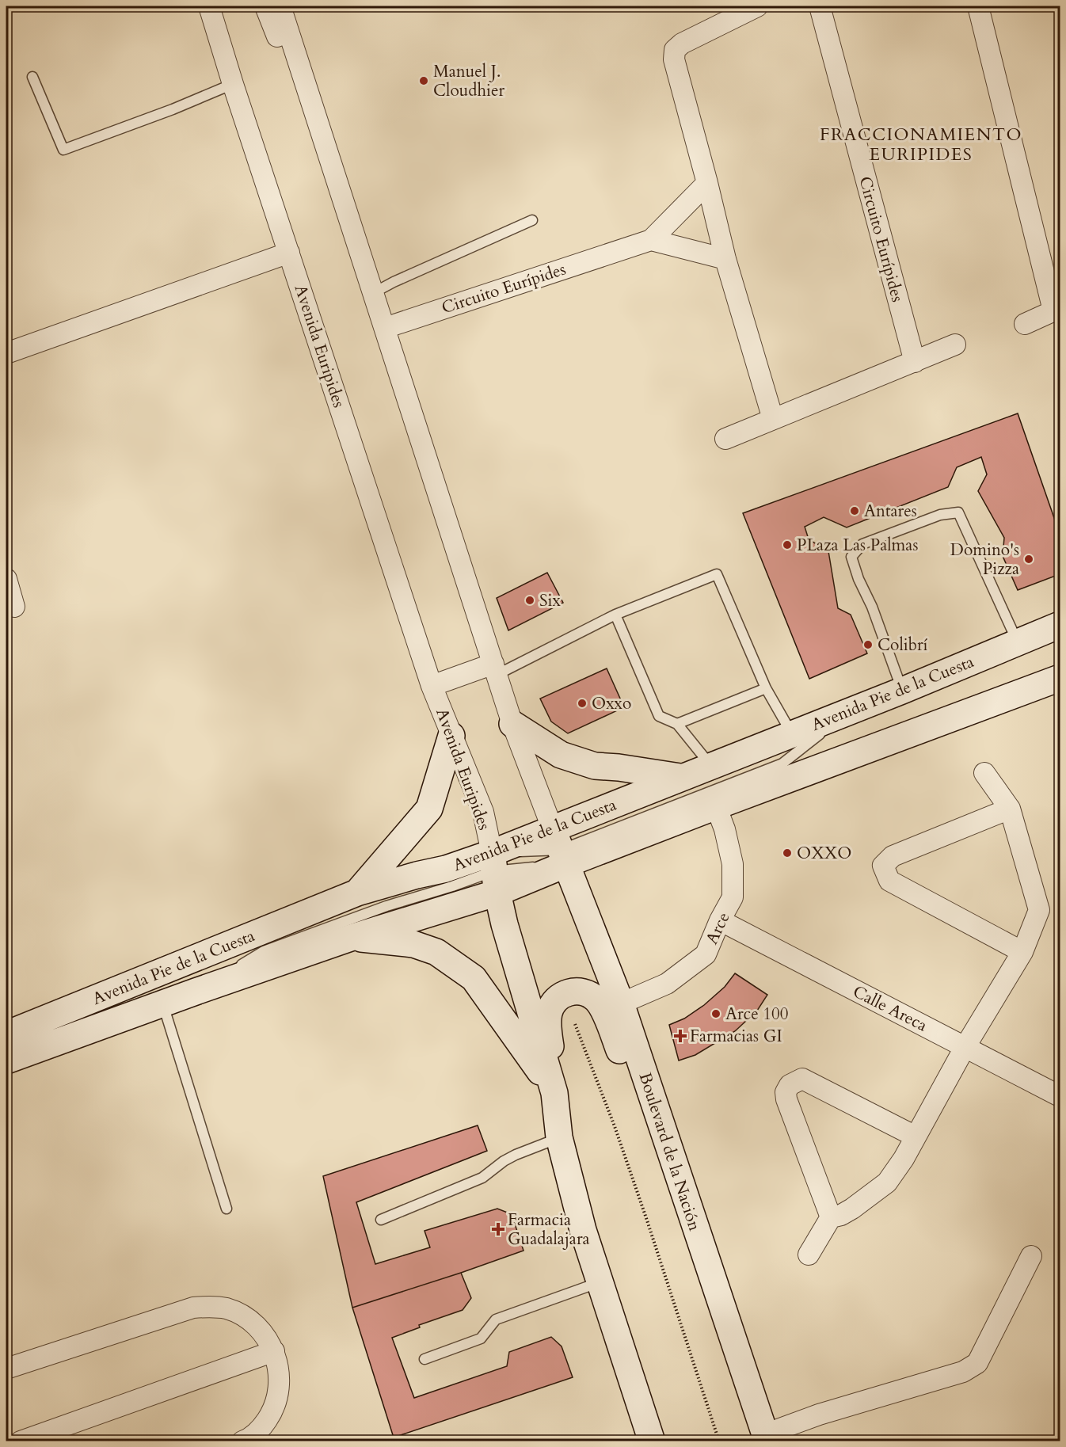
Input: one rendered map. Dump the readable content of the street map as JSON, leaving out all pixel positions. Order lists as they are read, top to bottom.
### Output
{
  "streets": {
    "main road": ["Avenida Pie de la Cuesta", "Boulevard de la Nación"],
    "street": [
      "Circuito Eurípides",
      "Avenida Euripides",
      "Arce",
      "Calle Areca"
    ]
  },
  "crossings": [
    ["Avenida Euripides", "Avenida Pie de la Cuesta"],
    ["Avenida Pie de la Cuesta", "Arce"],
    ["Avenida Pie de la Cuesta", "Boulevard de la Nación"],
    ["Arce", "Calle Areca"],
    ["Arce", "Boulevard de la Nación"]
  ],
  "districts": ["FRACCIONAMIENTO EURIPIDES"],
  "places": {
    "other": [
      "Manuel J. Cloudhier",
      "Antares",
      "PLaza Las Palmas",
      "Domino's Pizza",
      "Six",
      "Colibrí",
      "Oxxo",
      "OXXO",
      "Arce 100"
    ],
    "health": ["Farmacias GI", "Farmacia Guadalajara"]
  }
}
